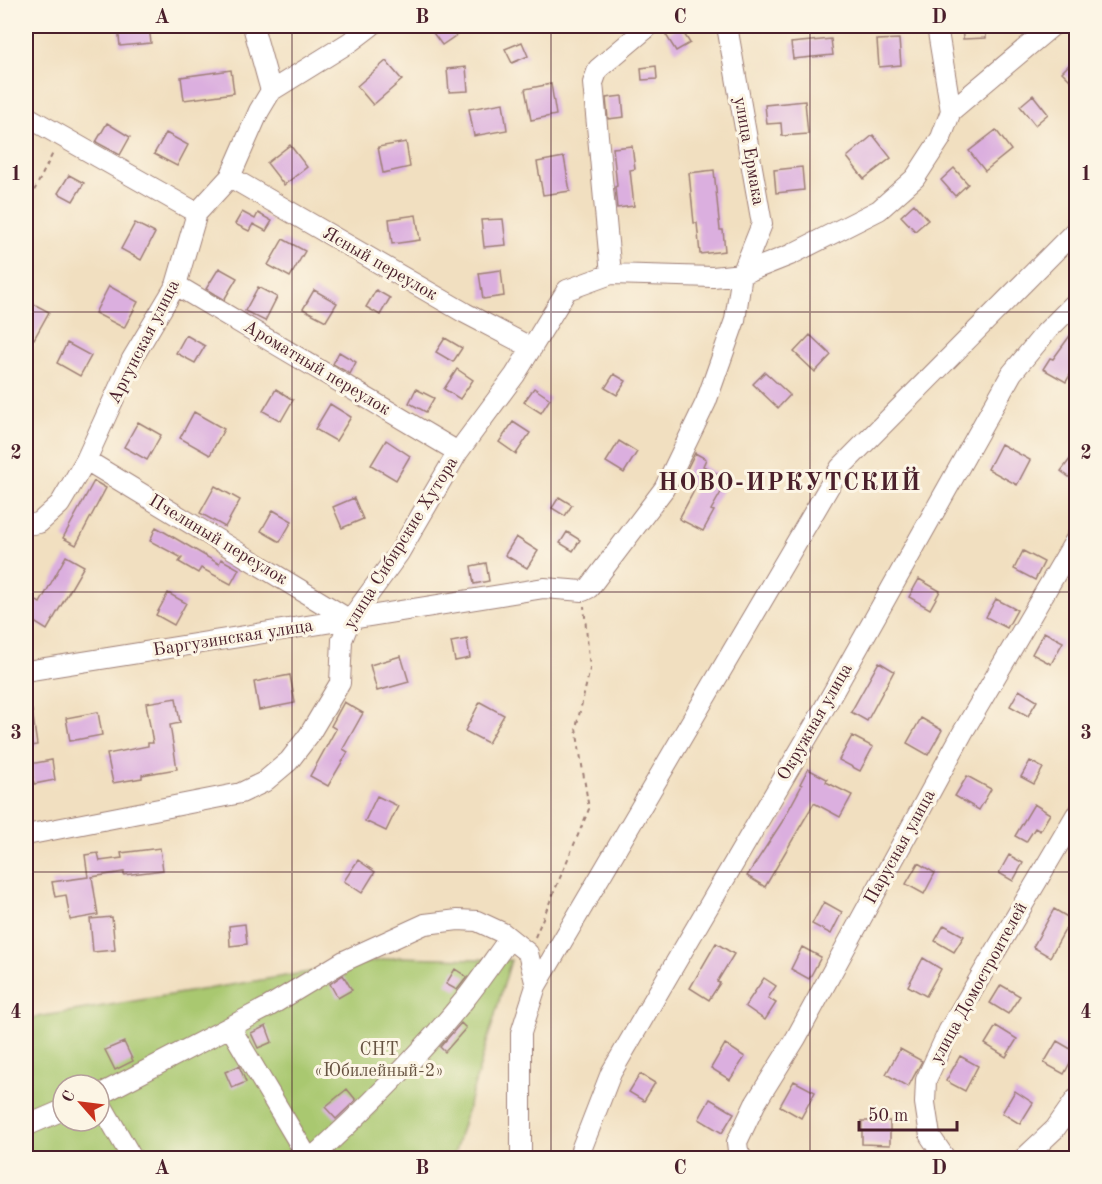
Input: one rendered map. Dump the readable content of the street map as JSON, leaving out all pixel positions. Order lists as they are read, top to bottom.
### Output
{
  "streets": {
    "street": [
      "улица Ермака",
      "Ясный переулок",
      "Аргунская улица",
      "Ароматный переулок",
      "Пчелиный переулок",
      "улица Сибирские Хутора",
      "Баргузинская улица",
      "Окружная улица",
      "Парусная улица",
      "улица Домостроителей"
    ]
  },
  "crossings": [
    ["улица Ермака", "Баргузинская улица"],
    ["Ясный переулок", "Аргунская улица"],
    ["Ясный переулок", "улица Сибирские Хутора"],
    ["Аргунская улица", "Ароматный переулок"],
    ["Аргунская улица", "Пчелиный переулок"],
    ["Ароматный переулок", "улица Сибирские Хутора"],
    ["Пчелиный переулок", "улица Сибирские Хутора"],
    ["Пчелиный переулок", "Баргузинская улица"],
    ["улица Сибирские Хутора", "Баргузинская улица"]
  ],
  "districts": ["НОВО-ИРКУТСКИЙ"],
  "parks": ["СНТ «Юбилейный-2»"],
  "scale_bar": "50 m",
  "north": "top left",
  "grid": {
    "columns": [
      "A",
      "B",
      "C",
      "D"
    ],
    "rows": [
      "1",
      "2",
      "3",
      "4"
    ]
  }
}
